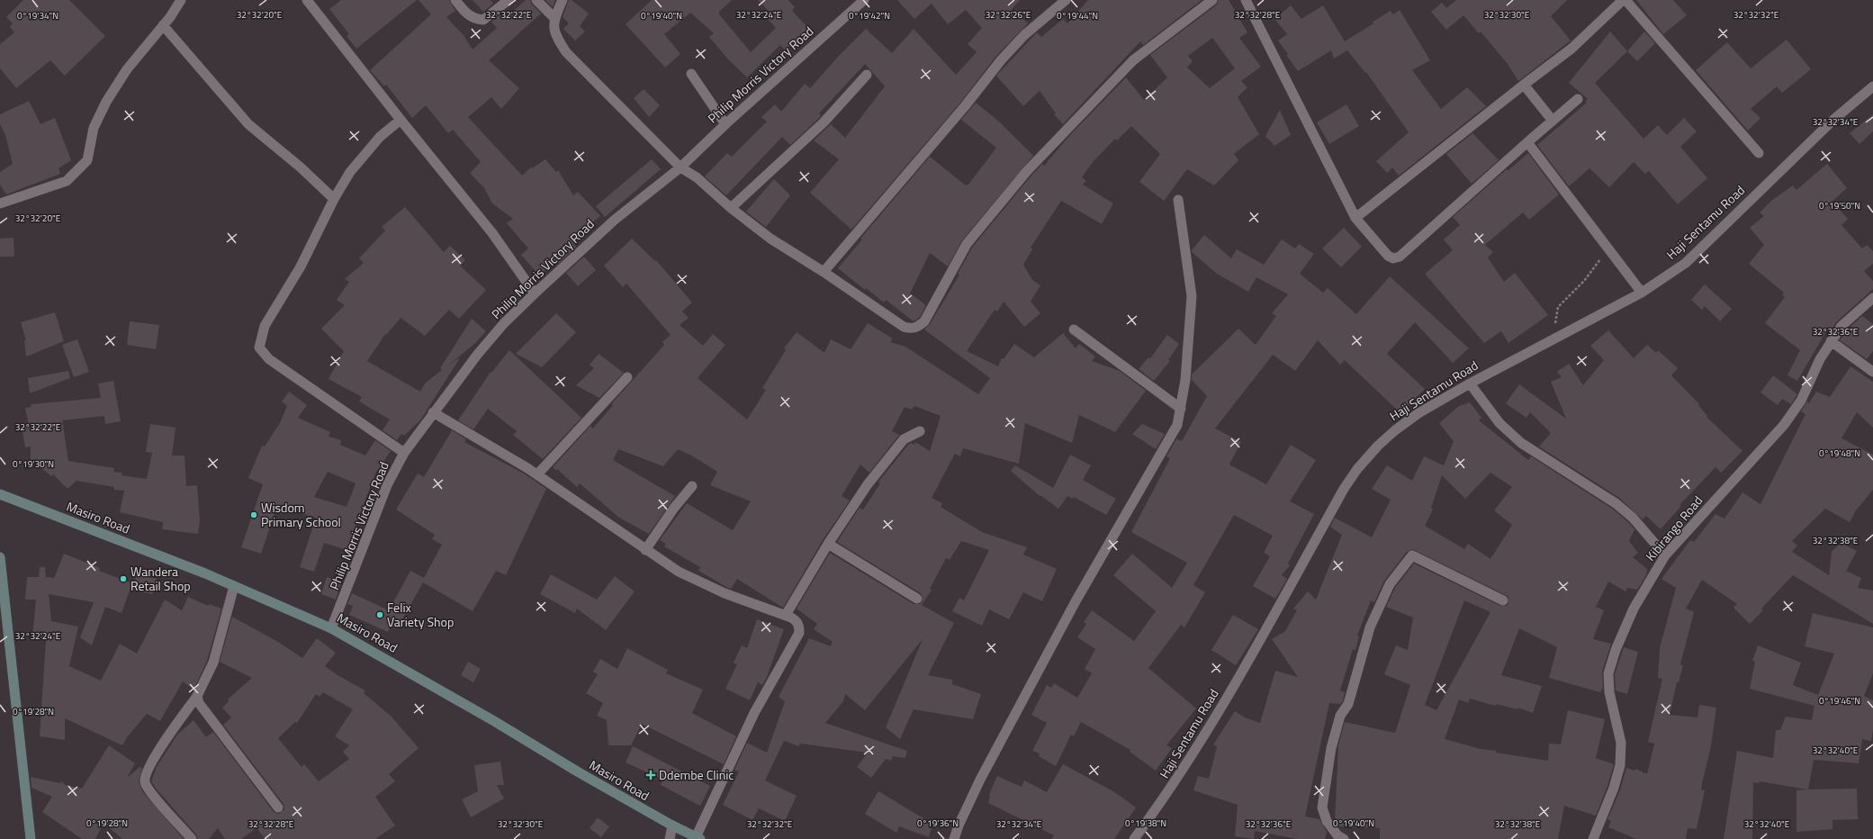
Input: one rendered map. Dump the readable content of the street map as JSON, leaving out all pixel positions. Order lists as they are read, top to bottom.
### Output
{
  "streets": {
    "main road": ["Masiro Road"],
    "street": ["Philip Morris Victory Road", "Haji Sentamu Road", "Kibirango Road"]
  },
  "crossings": [
    ["Philip Morris Victory Road", "Masiro Road"]
  ],
  "places": {
    "other": ["Wisdom Primary School", "Wandera Retail Shop", "Felix Variety Shop"],
    "health": ["Ddembe Clinic"]
  },
  "coordinates": [
    "32°32'20\"E",
    "32°32'26\"E",
    "32°32'28\"E",
    "32°32'30\"E",
    "32°32'32\"E",
    "32°32'22\"E",
    "32°32'24\"E",
    "0°19'34\"N",
    "0°19'40\"N",
    "0°19'42\"N",
    "0°19'44\"N",
    "32°32'34\"E",
    "0°19'50\"N",
    "32°32'36\"E",
    "0°19'48\"N",
    "0°19'30\"N",
    "32°32'38\"E",
    "0°19'46\"N",
    "0°19'28\"N",
    "32°32'40\"E",
    "0°19'36\"N",
    "0°19'38\"N"
  ]
}
